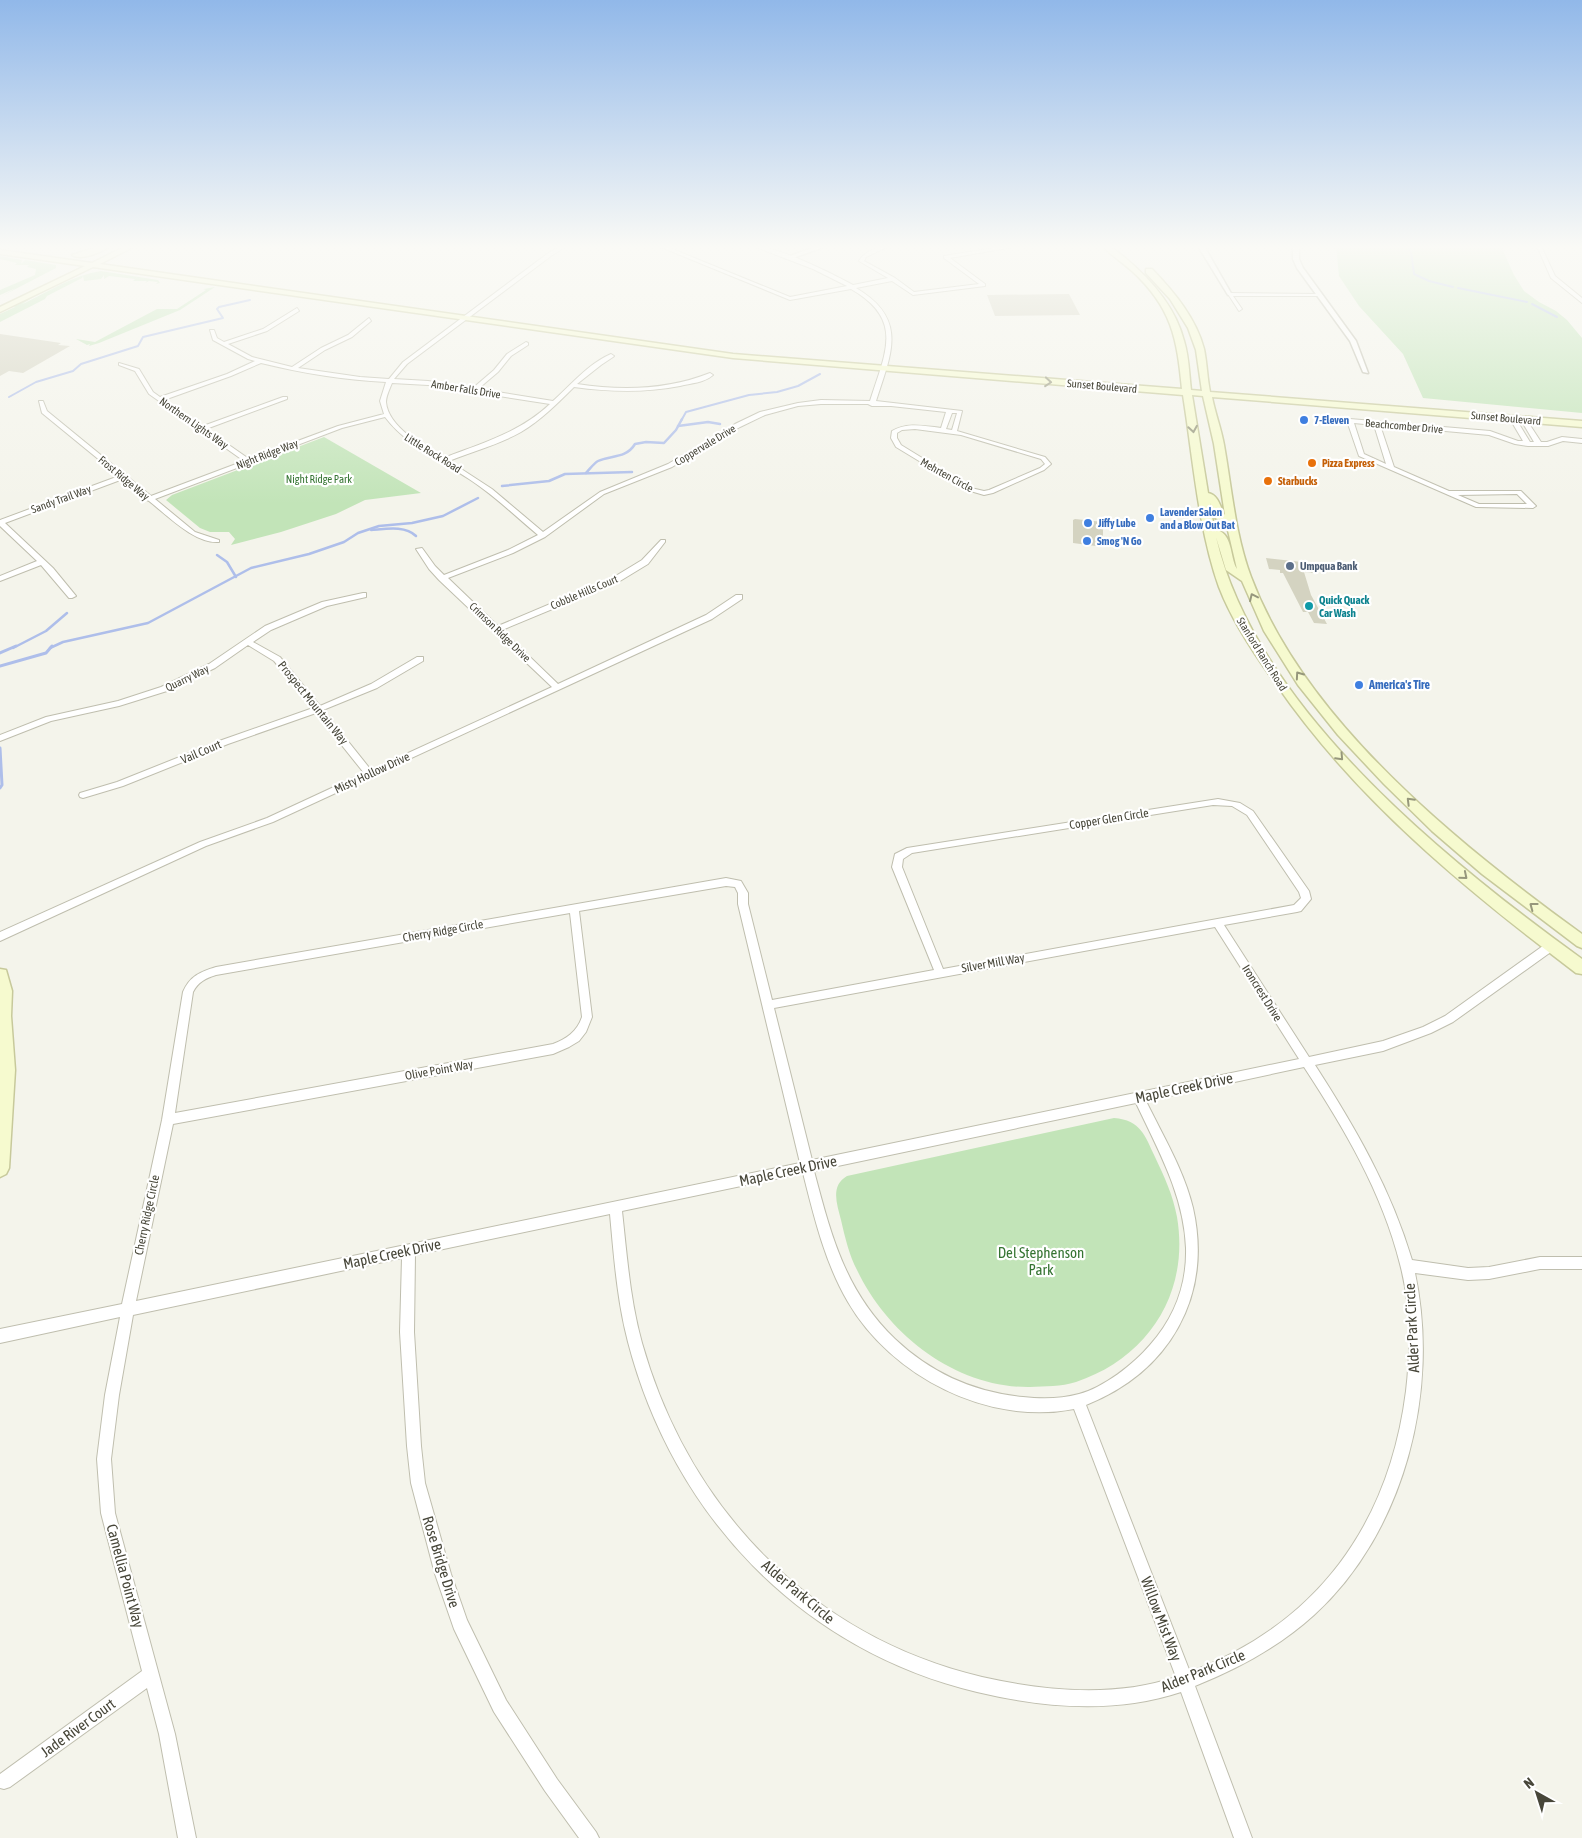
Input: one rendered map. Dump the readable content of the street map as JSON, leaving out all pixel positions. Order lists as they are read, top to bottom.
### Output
{
  "streets": {
    "main road": ["Sunset Boulevard", "Stanford Ranch Road"],
    "street": [
      "Amber Falls Drive",
      "Northern Lights Way",
      "Beachcomber Drive",
      "Coppervale Drive",
      "Little Rock Road",
      "Night Ridge Way",
      "Mehrten Circle",
      "Frost Ridge Way",
      "Sandy Trail Way",
      "Cobble Hills Court",
      "Crimson Ridge Drive",
      "Quarry Way",
      "Prospect Mountain Way",
      "Vail Court",
      "Misty Hollow Drive",
      "Copper Glen Circle",
      "Cherry Ridge Circle",
      "Silver Mill Way",
      "Ironcrest Drive",
      "Olive Point Way",
      "Maple Creek Drive",
      "Alder Park Circle",
      "Rose Bridge Drive",
      "Camellia Point Way",
      "Willow Mist Way",
      "Jade River Court"
    ]
  },
  "crossings": [
    ["Sunset Boulevard", "Stanford Ranch Road"],
    ["Northern Lights Way", "Night Ridge Way"],
    ["Coppervale Drive", "Little Rock Road"],
    ["Coppervale Drive", "Crimson Ridge Drive"],
    ["Little Rock Road", "Night Ridge Way"],
    ["Night Ridge Way", "Frost Ridge Way"],
    ["Frost Ridge Way", "Sandy Trail Way"],
    ["Cobble Hills Court", "Crimson Ridge Drive"],
    ["Crimson Ridge Drive", "Misty Hollow Drive"],
    ["Stanford Ranch Road", "Maple Creek Drive"],
    ["Quarry Way", "Prospect Mountain Way"],
    ["Prospect Mountain Way", "Vail Court"],
    ["Prospect Mountain Way", "Misty Hollow Drive"],
    ["Copper Glen Circle", "Silver Mill Way"],
    ["Copper Glen Circle", "Ironcrest Drive"],
    ["Cherry Ridge Circle", "Silver Mill Way"],
    ["Cherry Ridge Circle", "Olive Point Way"],
    ["Cherry Ridge Circle", "Maple Creek Drive"],
    ["Cherry Ridge Circle", "Camellia Point Way"],
    ["Cherry Ridge Circle", "Willow Mist Way"],
    ["Silver Mill Way", "Ironcrest Drive"],
    ["Ironcrest Drive", "Maple Creek Drive"],
    ["Ironcrest Drive", "Alder Park Circle"],
    ["Maple Creek Drive", "Alder Park Circle"],
    ["Maple Creek Drive", "Rose Bridge Drive"],
    ["Maple Creek Drive", "Camellia Point Way"],
    ["Alder Park Circle", "Willow Mist Way"],
    ["Camellia Point Way", "Jade River Court"]
  ],
  "parks": ["Night Ridge Park", "Del Stephenson Park"],
  "places": [
    "7-Eleven",
    "Pizza Express",
    "Starbucks",
    "Lavender Salon and a Blow Out Bat",
    "Jiffy Lube",
    "Smog 'N Go",
    "Umpqua Bank",
    "Quick Quack Car Wash",
    "America's Tire"
  ],
  "north": "top left"
}
